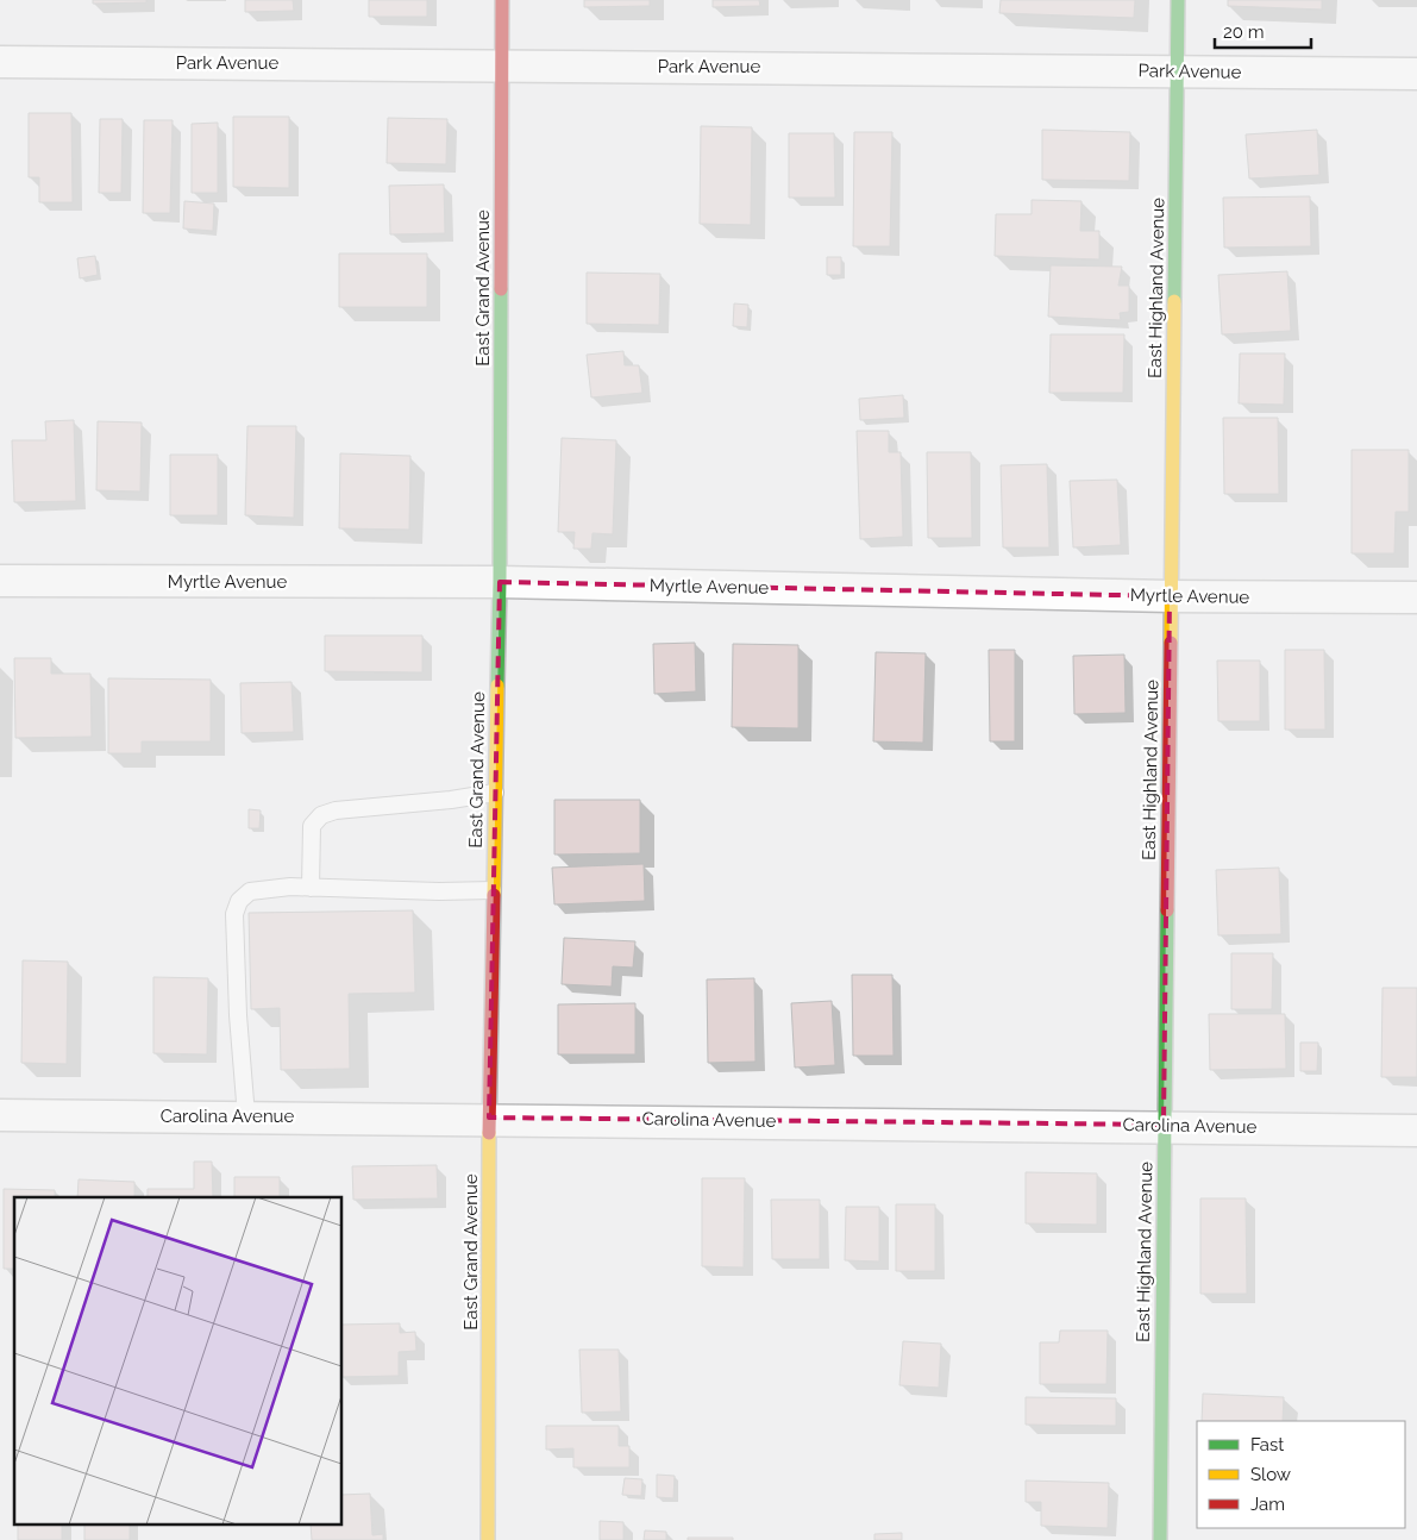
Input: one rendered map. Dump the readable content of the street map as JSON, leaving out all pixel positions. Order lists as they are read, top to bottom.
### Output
{
  "streets": {
    "main road": ["East Grand Avenue", "East Highland Avenue"],
    "street": ["Park Avenue", "Myrtle Avenue", "Carolina Avenue"]
  },
  "crossings": [
    ["Park Avenue", "East Grand Avenue"],
    ["Park Avenue", "East Highland Avenue"],
    ["East Grand Avenue", "Myrtle Avenue"],
    ["East Grand Avenue", "Carolina Avenue"],
    ["East Highland Avenue", "Myrtle Avenue"],
    ["East Highland Avenue", "Carolina Avenue"]
  ],
  "legend": ["Fast", "Slow", "Jam"],
  "scale_bar": "20 m"
}
